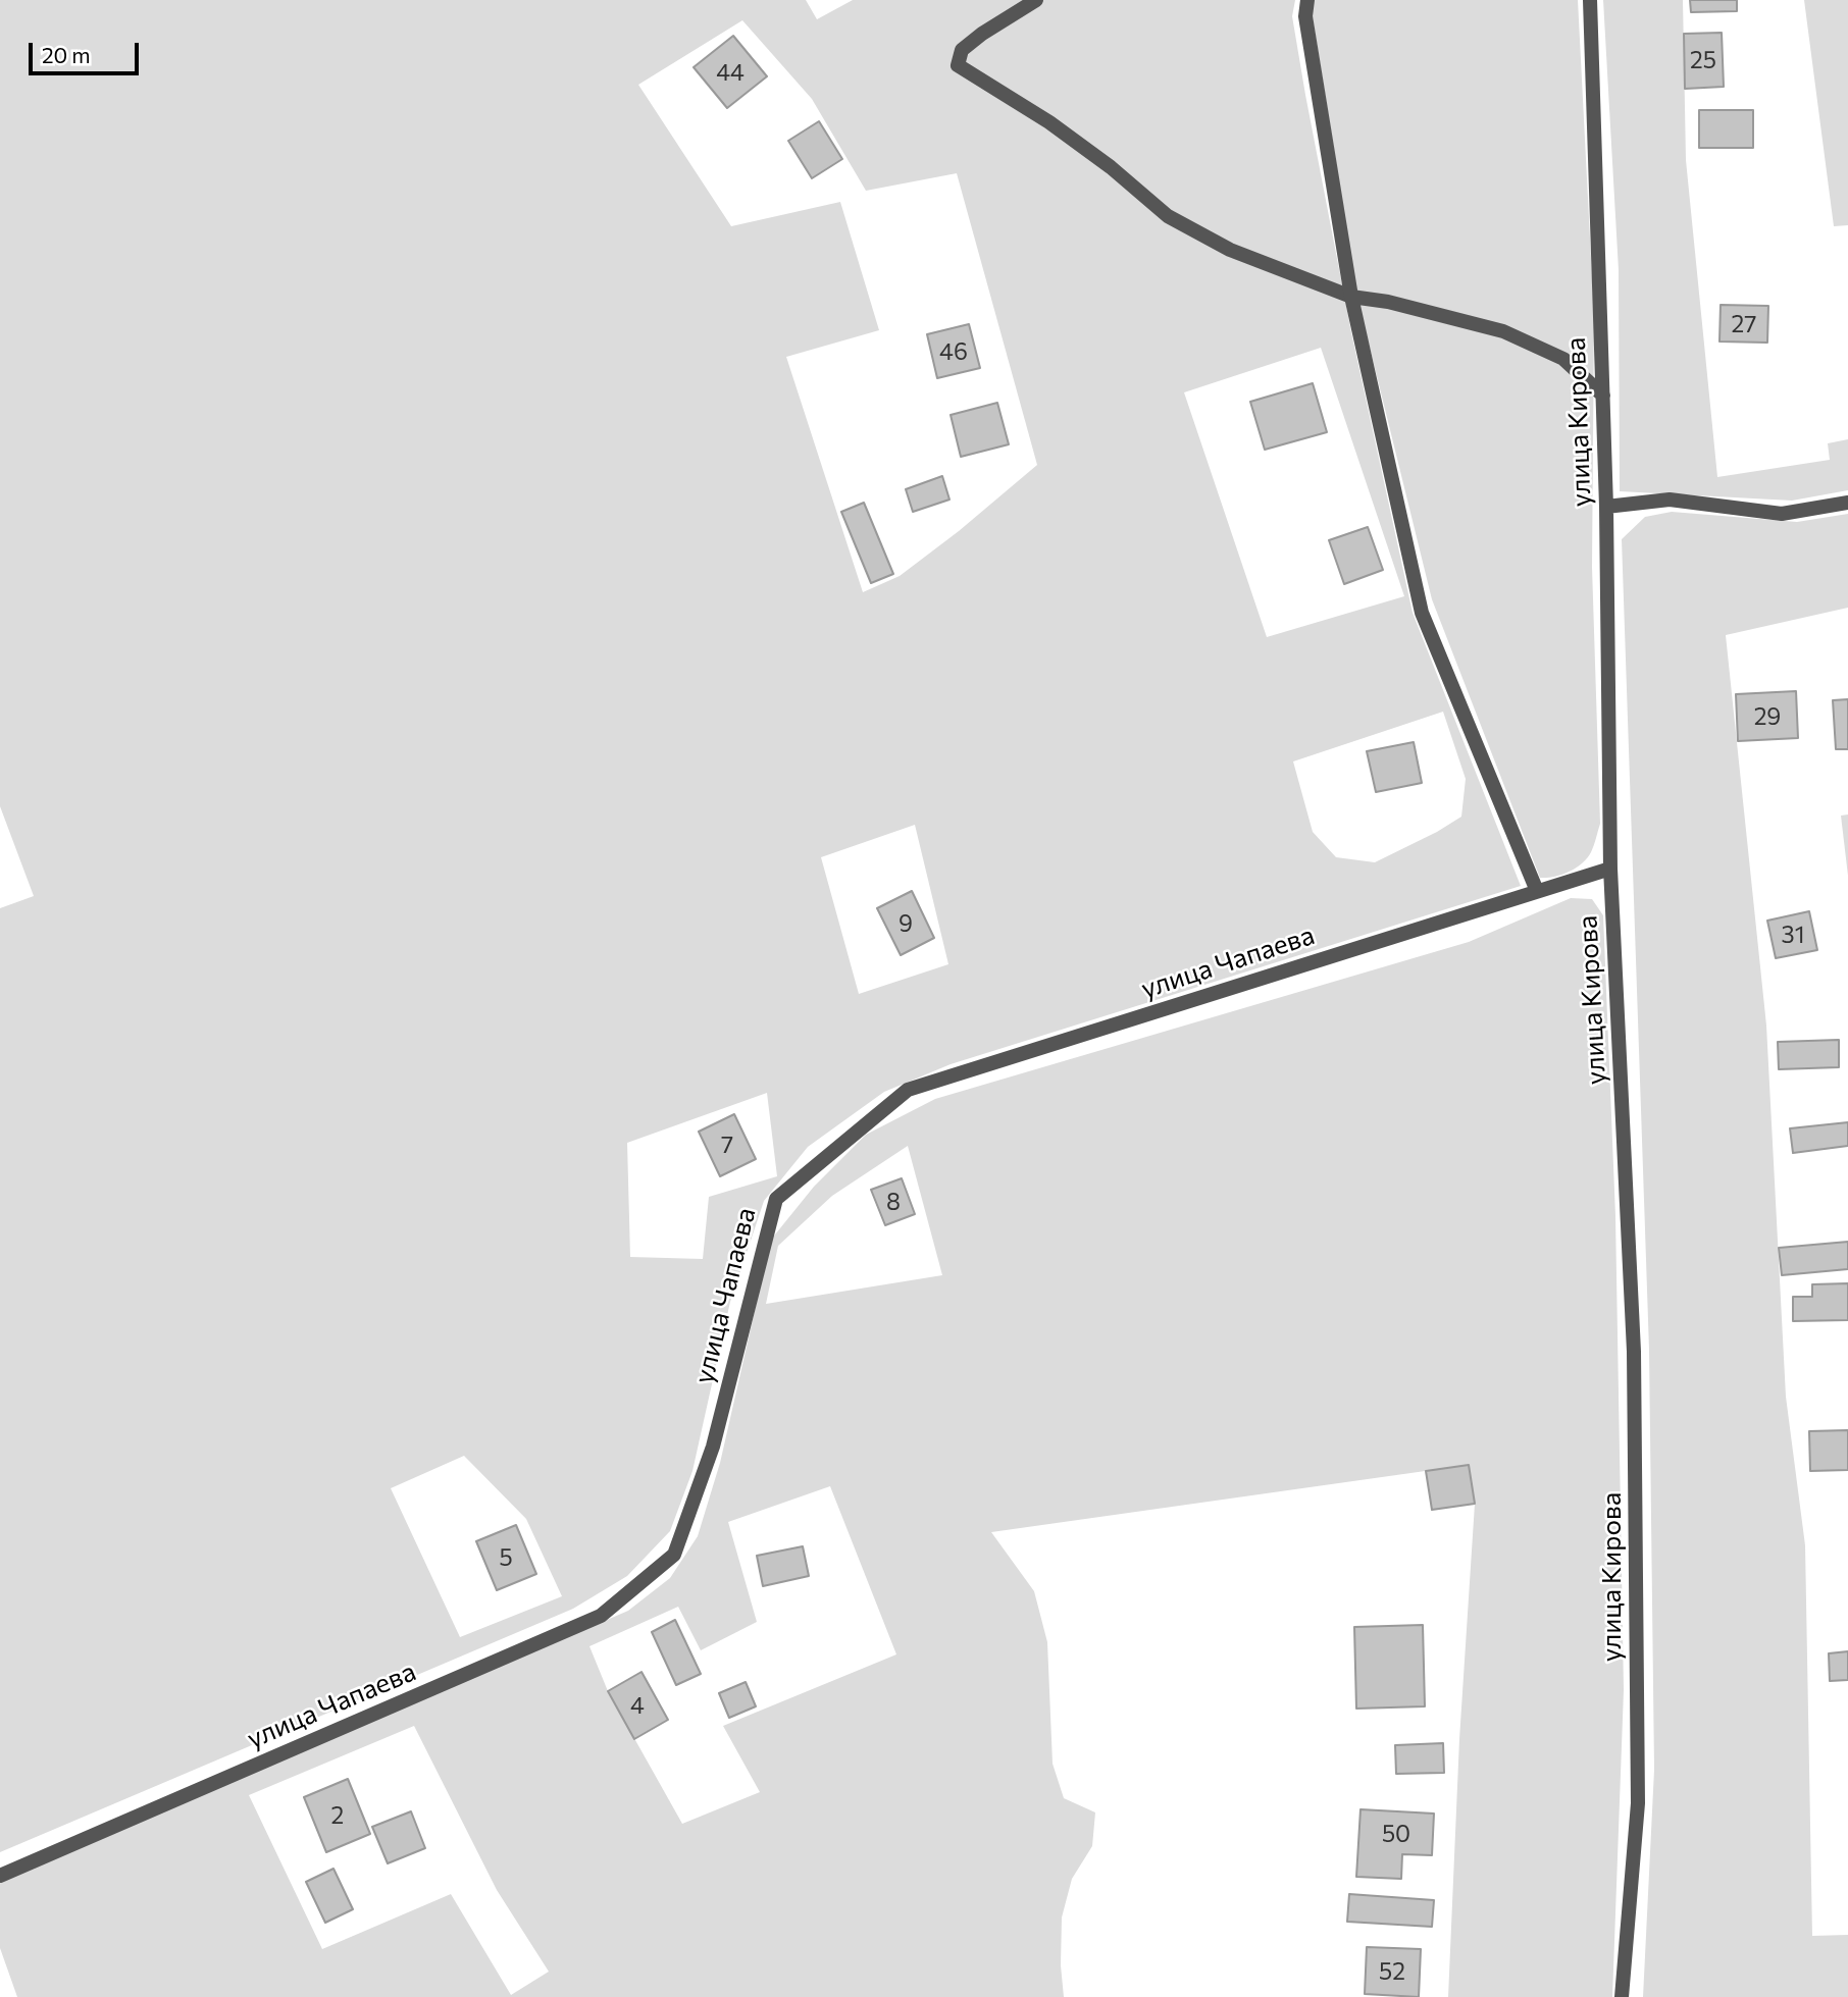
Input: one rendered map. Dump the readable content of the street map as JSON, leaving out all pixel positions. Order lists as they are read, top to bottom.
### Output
{
  "streets": {
    "street": ["улица Кирова", "улица Чапаева"]
  },
  "crossings": [
    ["улица Кирова", "улица Чапаева"]
  ],
  "house_numbers": [
    "25",
    "44",
    "27",
    "46",
    "29",
    "9",
    "31",
    "7",
    "8",
    "5",
    "4",
    "2",
    "50",
    "52"
  ],
  "scale_bar": "20 m"
}
